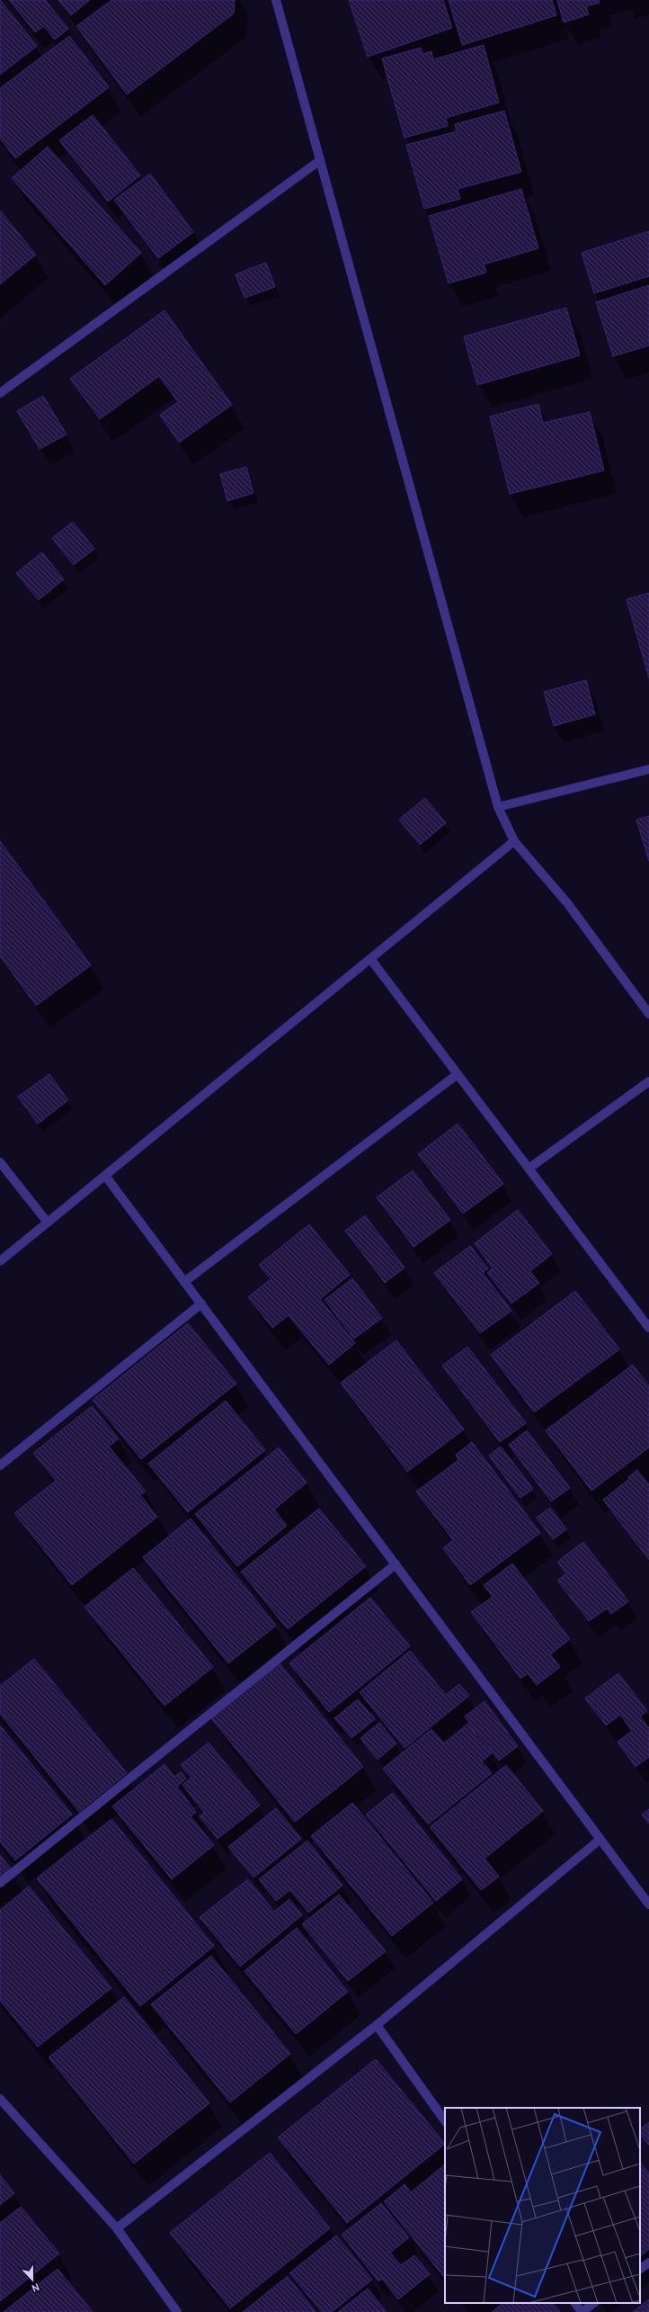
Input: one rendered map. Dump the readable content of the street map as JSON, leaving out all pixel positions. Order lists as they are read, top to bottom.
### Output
{
  "north": "bottom"
}
